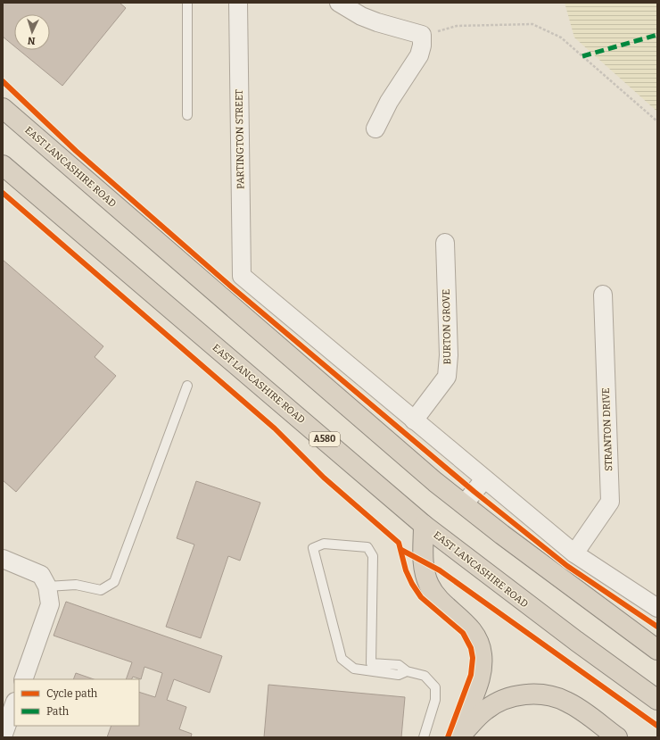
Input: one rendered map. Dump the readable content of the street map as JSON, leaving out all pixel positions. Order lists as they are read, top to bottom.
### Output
{
  "streets": {
    "highway": ["EAST LANCASHIRE ROAD", "A580"],
    "street": ["PARTINGTON STREET", "BURTON GROVE", "STRANTON DRIVE"]
  },
  "crossings": [
    ["PARTINGTON STREET", "BURTON GROVE"]
  ],
  "legend": ["Cycle path", "Path"],
  "north": "bottom"
}
